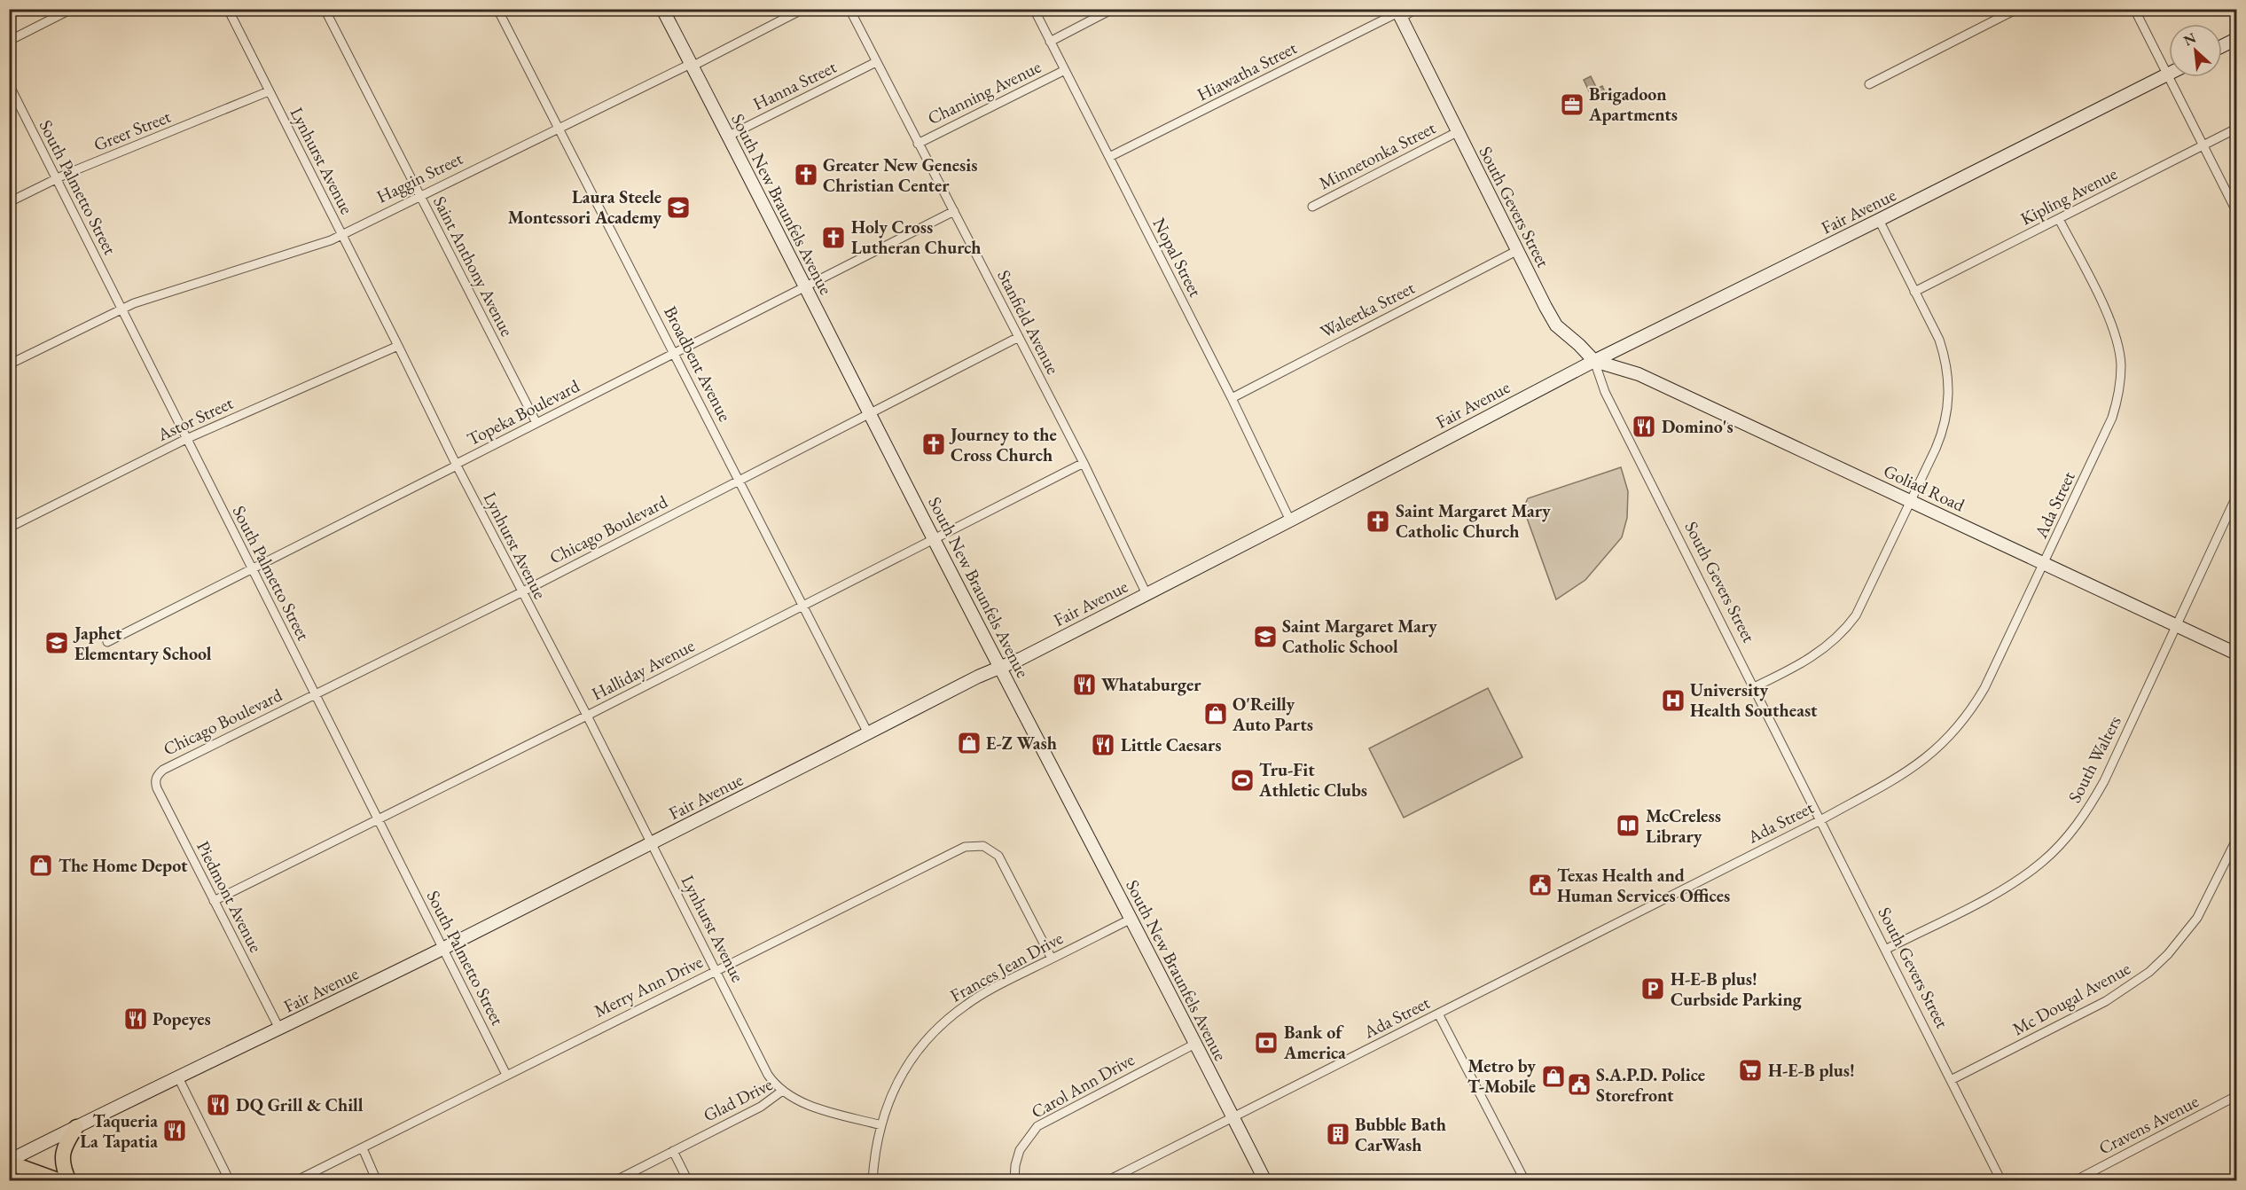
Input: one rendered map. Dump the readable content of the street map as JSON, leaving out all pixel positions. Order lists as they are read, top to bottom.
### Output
{
  "streets": {
    "main road": [
      "South New Braunfels Avenue",
      "South Gevers Street",
      "Fair Avenue",
      "Goliad Road"
    ],
    "street": [
      "Hiawatha Street",
      "Hanna Street",
      "Channing Avenue",
      "Greer Street",
      "Minnetonka Street",
      "Lynhurst Avenue",
      "Haggin Street",
      "South Palmetto Street",
      "Kipling Avenue",
      "Nopal Street",
      "Saint Anthony Avenue",
      "Waleetka Street",
      "Stanfield Avenue",
      "Broadbent Avenue",
      "Topeka Boulevard",
      "Astor Street",
      "Ada Street",
      "Chicago Boulevard",
      "Halliday Avenue",
      "South Walters",
      "Piedmont Avenue",
      "Frances Jean Drive",
      "Merry Ann Drive",
      "Mc Dougal Avenue",
      "Carol Ann Drive",
      "Glad Drive",
      "Cravens Avenue"
    ]
  },
  "crossings": [
    ["Hiawatha Street", "South Gevers Street"],
    ["Hiawatha Street", "Nopal Street"],
    ["Hanna Street", "South New Braunfels Avenue"],
    ["Hanna Street", "Stanfield Avenue"],
    ["Channing Avenue", "Nopal Street"],
    ["Channing Avenue", "Stanfield Avenue"],
    ["Greer Street", "Lynhurst Avenue"],
    ["Greer Street", "South Palmetto Street"],
    ["Minnetonka Street", "South Gevers Street"],
    ["Lynhurst Avenue", "Haggin Street"],
    ["Lynhurst Avenue", "Fair Avenue"],
    ["Lynhurst Avenue", "Topeka Boulevard"],
    ["Lynhurst Avenue", "Astor Street"],
    ["Lynhurst Avenue", "Chicago Boulevard"],
    ["Lynhurst Avenue", "Halliday Avenue"],
    ["Lynhurst Avenue", "Merry Ann Drive"],
    ["Lynhurst Avenue", "Glad Drive"],
    ["Haggin Street", "South Palmetto Street"],
    ["Haggin Street", "South New Braunfels Avenue"],
    ["Haggin Street", "Saint Anthony Avenue"],
    ["Haggin Street", "Broadbent Avenue"],
    ["South Palmetto Street", "Fair Avenue"],
    ["South Palmetto Street", "Topeka Boulevard"],
    ["South Palmetto Street", "Astor Street"],
    ["South Palmetto Street", "Chicago Boulevard"],
    ["South Palmetto Street", "Halliday Avenue"],
    ["South Palmetto Street", "Merry Ann Drive"],
    ["Kipling Avenue", "Ada Street"],
    ["South New Braunfels Avenue", "Fair Avenue"],
    ["South New Braunfels Avenue", "Topeka Boulevard"],
    ["South New Braunfels Avenue", "Ada Street"],
    ["South New Braunfels Avenue", "Chicago Boulevard"],
    ["South New Braunfels Avenue", "Halliday Avenue"],
    ["South New Braunfels Avenue", "Frances Jean Drive"],
    ["South New Braunfels Avenue", "Carol Ann Drive"],
    ["South Gevers Street", "Fair Avenue"],
    ["South Gevers Street", "Waleetka Street"],
    ["South Gevers Street", "Goliad Road"],
    ["South Gevers Street", "Ada Street"],
    ["South Gevers Street", "South Walters"],
    ["South Gevers Street", "Mc Dougal Avenue"],
    ["Fair Avenue", "Nopal Street"],
    ["Fair Avenue", "Stanfield Avenue"],
    ["Fair Avenue", "Broadbent Avenue"],
    ["Fair Avenue", "Goliad Road"],
    ["Fair Avenue", "Piedmont Avenue"],
    ["Nopal Street", "Waleetka Street"],
    ["Saint Anthony Avenue", "Topeka Boulevard"],
    ["Stanfield Avenue", "Topeka Boulevard"],
    ["Stanfield Avenue", "Chicago Boulevard"],
    ["Stanfield Avenue", "Halliday Avenue"],
    ["Broadbent Avenue", "Topeka Boulevard"],
    ["Broadbent Avenue", "Chicago Boulevard"],
    ["Broadbent Avenue", "Halliday Avenue"],
    ["Goliad Road", "Ada Street"],
    ["Goliad Road", "South Walters"],
    ["Chicago Boulevard", "Piedmont Avenue"],
    ["Halliday Avenue", "Piedmont Avenue"],
    ["Frances Jean Drive", "Merry Ann Drive"],
    ["Frances Jean Drive", "Glad Drive"]
  ],
  "places": {
    "office": ["Brigadoon Apartments"],
    "church": [
      "Greater New Genesis Christian Center",
      "Holy Cross Lutheran Church",
      "Journey to the Cross Church",
      "Saint Margaret Mary Catholic Church"
    ],
    "school or university": ["Laura Steele Montessori Academy", "Saint Margaret Mary Catholic School", "Japhet Elementary School"],
    "restaurant": [
      "Domino's",
      "Whataburger",
      "Little Caesars",
      "Popeyes",
      "DQ Grill & Chill",
      "Taqueria La Tapatia"
    ],
    "hospital": ["University Health Southeast"],
    "shop": [
      "O'Reilly Auto Parts",
      "E-Z Wash",
      "The Home Depot",
      "Metro by T-Mobile"
    ],
    "sports": ["Tru-Fit Athletic Clubs"],
    "library": ["McCreless Library"],
    "public building": ["Texas Health and Human Services Offices", "S.A.P.D. Police Storefront"],
    "parking": ["H-E-B plus! Curbside Parking"],
    "bank": ["Bank of America"],
    "supermarket": ["H-E-B plus!"],
    "building": ["Bubble Bath CarWash"]
  },
  "north": "top left"
}
